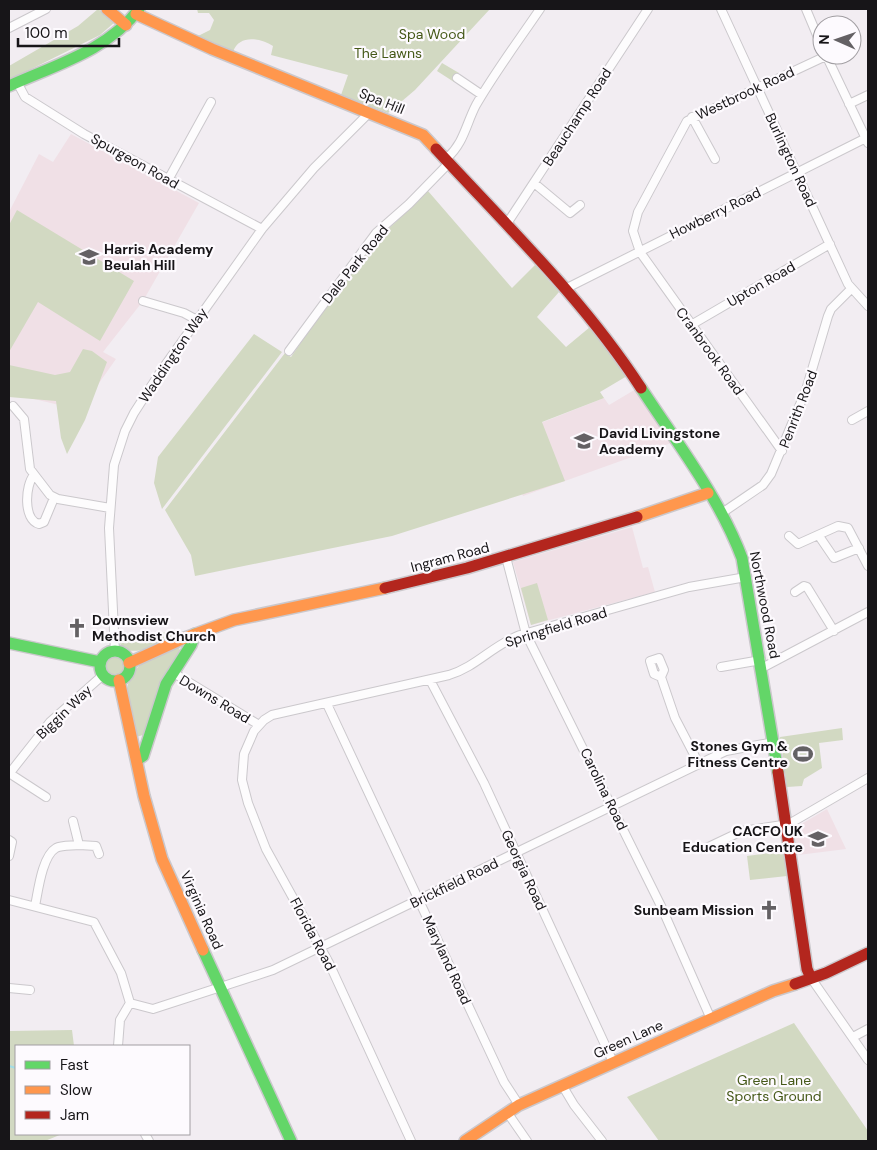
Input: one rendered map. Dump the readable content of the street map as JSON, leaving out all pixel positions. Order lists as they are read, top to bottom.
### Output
{
  "streets": {
    "street": [
      "Westbrook Road",
      "Spa Hill",
      "Beauchamp Road",
      "Burlington Road",
      "Spurgeon Road",
      "Howberry Road",
      "Dale Park Road",
      "Upton Road",
      "Cranbrook Road",
      "Waddington Way",
      "Penrith Road",
      "Ingram Road",
      "Northwood Road",
      "Springfield Road",
      "Downs Road",
      "Biggin Way",
      "Carolina Road",
      "Georgia Road",
      "Brickfield Road",
      "Virginia Road",
      "Florida Road",
      "Maryland Road",
      "Green Lane"
    ]
  },
  "crossings": [
    ["Westbrook Road", "Burlington Road"],
    ["Westbrook Road", "Howberry Road"],
    ["Westbrook Road", "Cranbrook Road"],
    ["Spa Hill", "Beauchamp Road"],
    ["Spa Hill", "Howberry Road"],
    ["Spa Hill", "Dale Park Road"],
    ["Spa Hill", "Waddington Way"],
    ["Spa Hill", "Northwood Road"],
    ["Burlington Road", "Howberry Road"],
    ["Burlington Road", "Upton Road"],
    ["Burlington Road", "Penrith Road"],
    ["Spurgeon Road", "Waddington Way"],
    ["Howberry Road", "Cranbrook Road"],
    ["Howberry Road", "Northwood Road"],
    ["Upton Road", "Cranbrook Road"],
    ["Cranbrook Road", "Penrith Road"],
    ["Waddington Way", "Ingram Road"],
    ["Waddington Way", "Biggin Way"],
    ["Waddington Way", "Virginia Road"],
    ["Penrith Road", "Northwood Road"],
    ["Ingram Road", "Northwood Road"],
    ["Ingram Road", "Biggin Way"],
    ["Ingram Road", "Carolina Road"],
    ["Ingram Road", "Virginia Road"],
    ["Northwood Road", "Springfield Road"],
    ["Northwood Road", "Brickfield Road"],
    ["Northwood Road", "Green Lane"],
    ["Springfield Road", "Downs Road"],
    ["Springfield Road", "Carolina Road"],
    ["Springfield Road", "Georgia Road"],
    ["Springfield Road", "Florida Road"],
    ["Springfield Road", "Maryland Road"],
    ["Downs Road", "Florida Road"],
    ["Biggin Way", "Virginia Road"],
    ["Carolina Road", "Brickfield Road"],
    ["Carolina Road", "Green Lane"],
    ["Georgia Road", "Brickfield Road"],
    ["Georgia Road", "Green Lane"],
    ["Brickfield Road", "Virginia Road"],
    ["Brickfield Road", "Florida Road"],
    ["Brickfield Road", "Maryland Road"],
    ["Maryland Road", "Green Lane"]
  ],
  "parks": ["Spa Wood", "The Lawns", "Green Lane Sports Ground"],
  "places": {
    "school or university": ["Harris Academy Beulah Hill", "David Livingstone Academy", "CACFO UK Education Centre"],
    "church": ["Downsview Methodist Church", "Sunbeam Mission"],
    "sports": ["Stones Gym & Fitness Centre"]
  },
  "legend": ["Fast", "Slow", "Jam"],
  "scale_bar": "100 m",
  "north": "left"
}
